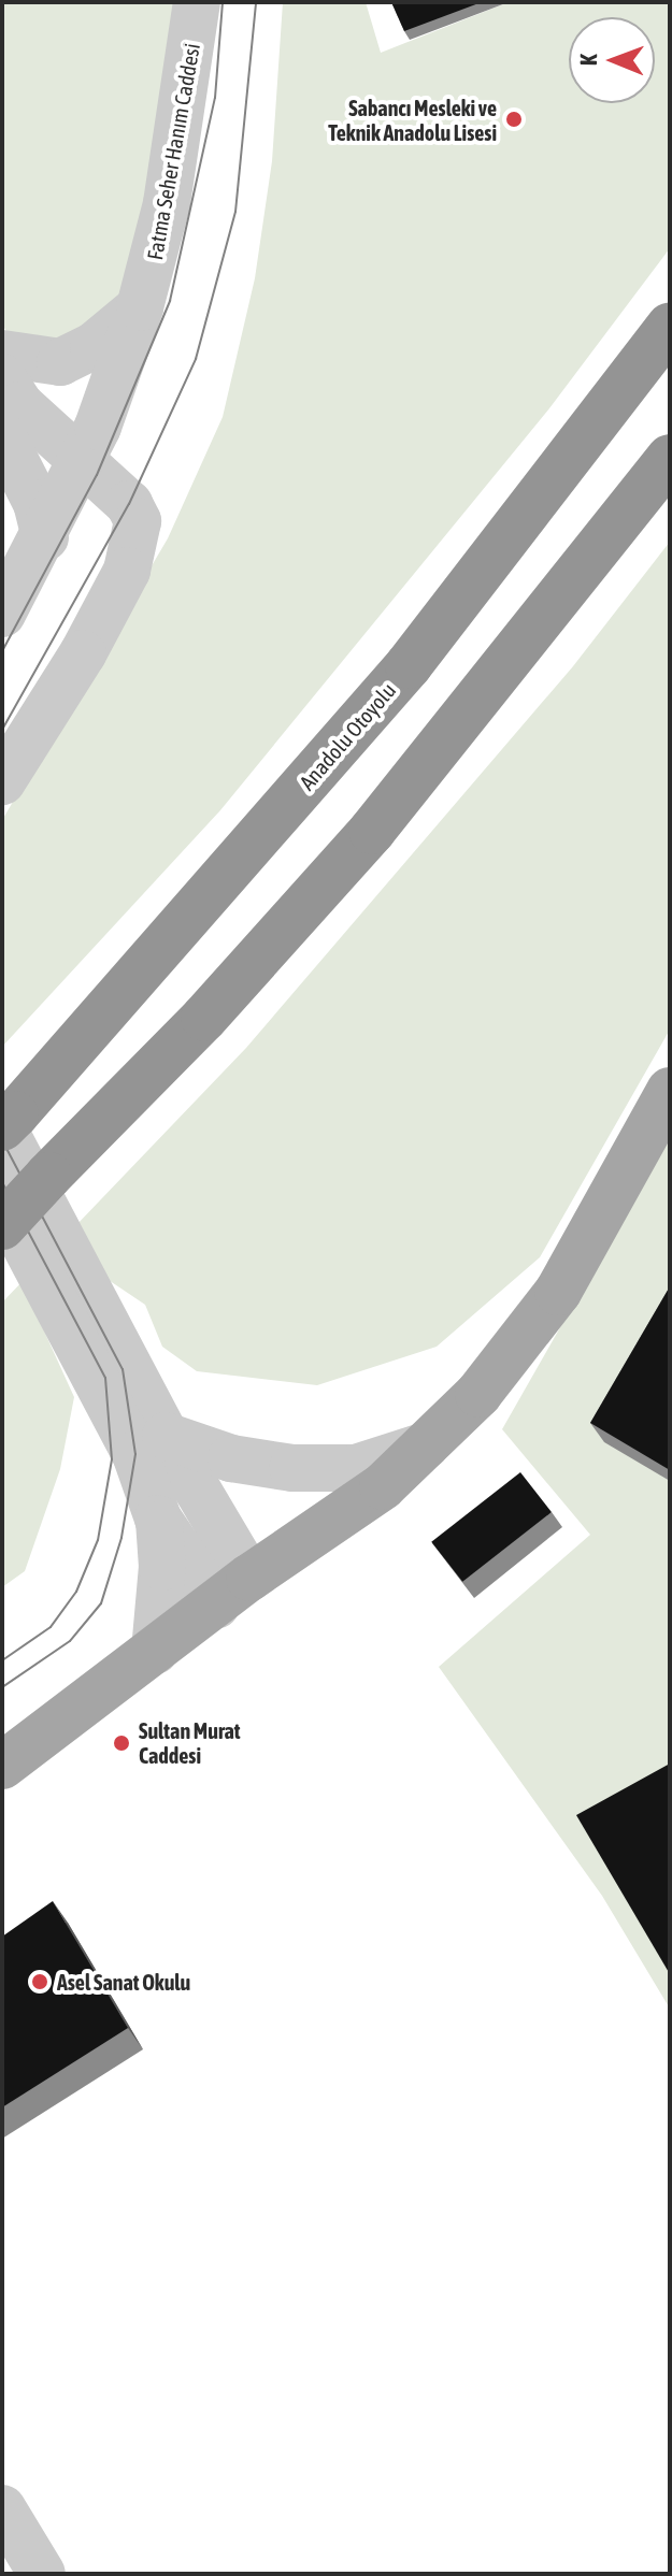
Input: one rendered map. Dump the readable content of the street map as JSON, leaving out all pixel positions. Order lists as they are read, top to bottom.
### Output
{
  "streets": {
    "highway": ["Anadolu Otoyolu"],
    "street": ["Fatma Seher Hanım Caddesi"]
  },
  "places": ["Sabancı Mesleki ve Teknik Anadolu Lisesi", "Sultan Murat Caddesi", "Asel Sanat Okulu"],
  "north": "left"
}
